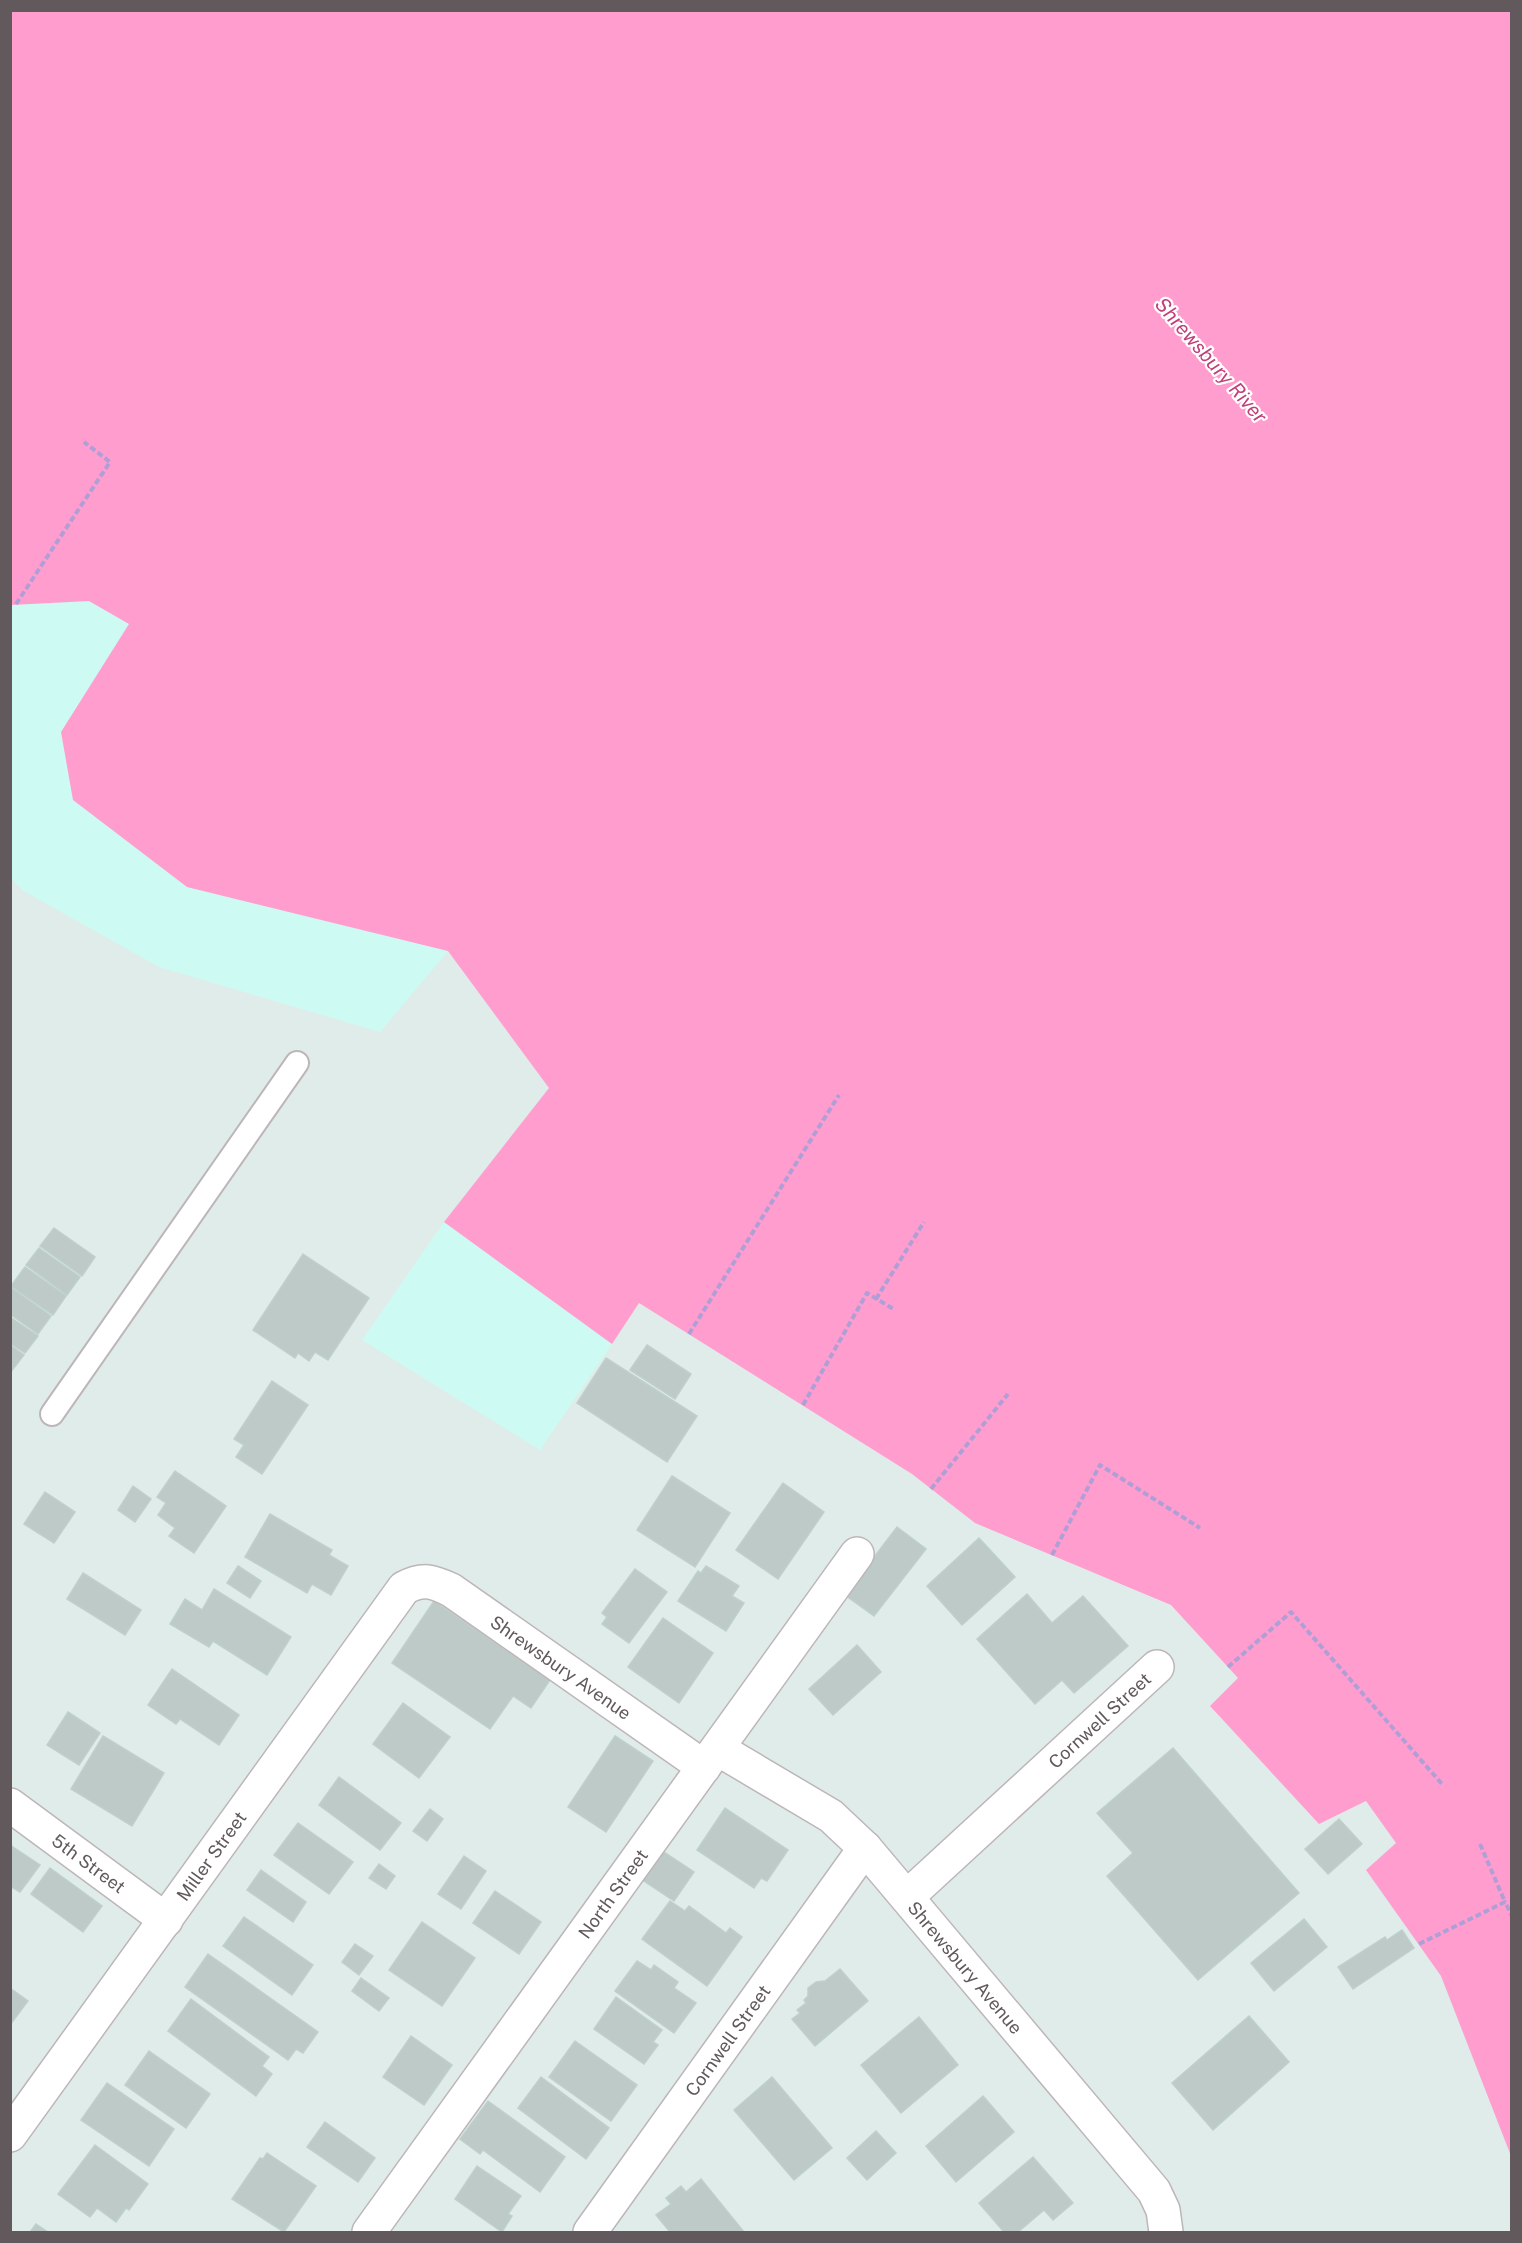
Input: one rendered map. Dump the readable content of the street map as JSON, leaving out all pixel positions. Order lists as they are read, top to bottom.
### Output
{
  "streets": {
    "street": [
      "Shrewsbury Avenue",
      "Cornwell Street",
      "Miller Street",
      "5th Street",
      "North Street"
    ]
  },
  "crossings": [
    ["Shrewsbury Avenue", "Cornwell Street"],
    ["Shrewsbury Avenue", "Miller Street"],
    ["Shrewsbury Avenue", "North Street"],
    ["Miller Street", "5th Street"]
  ],
  "water": ["Shrewsbury River"]
}
